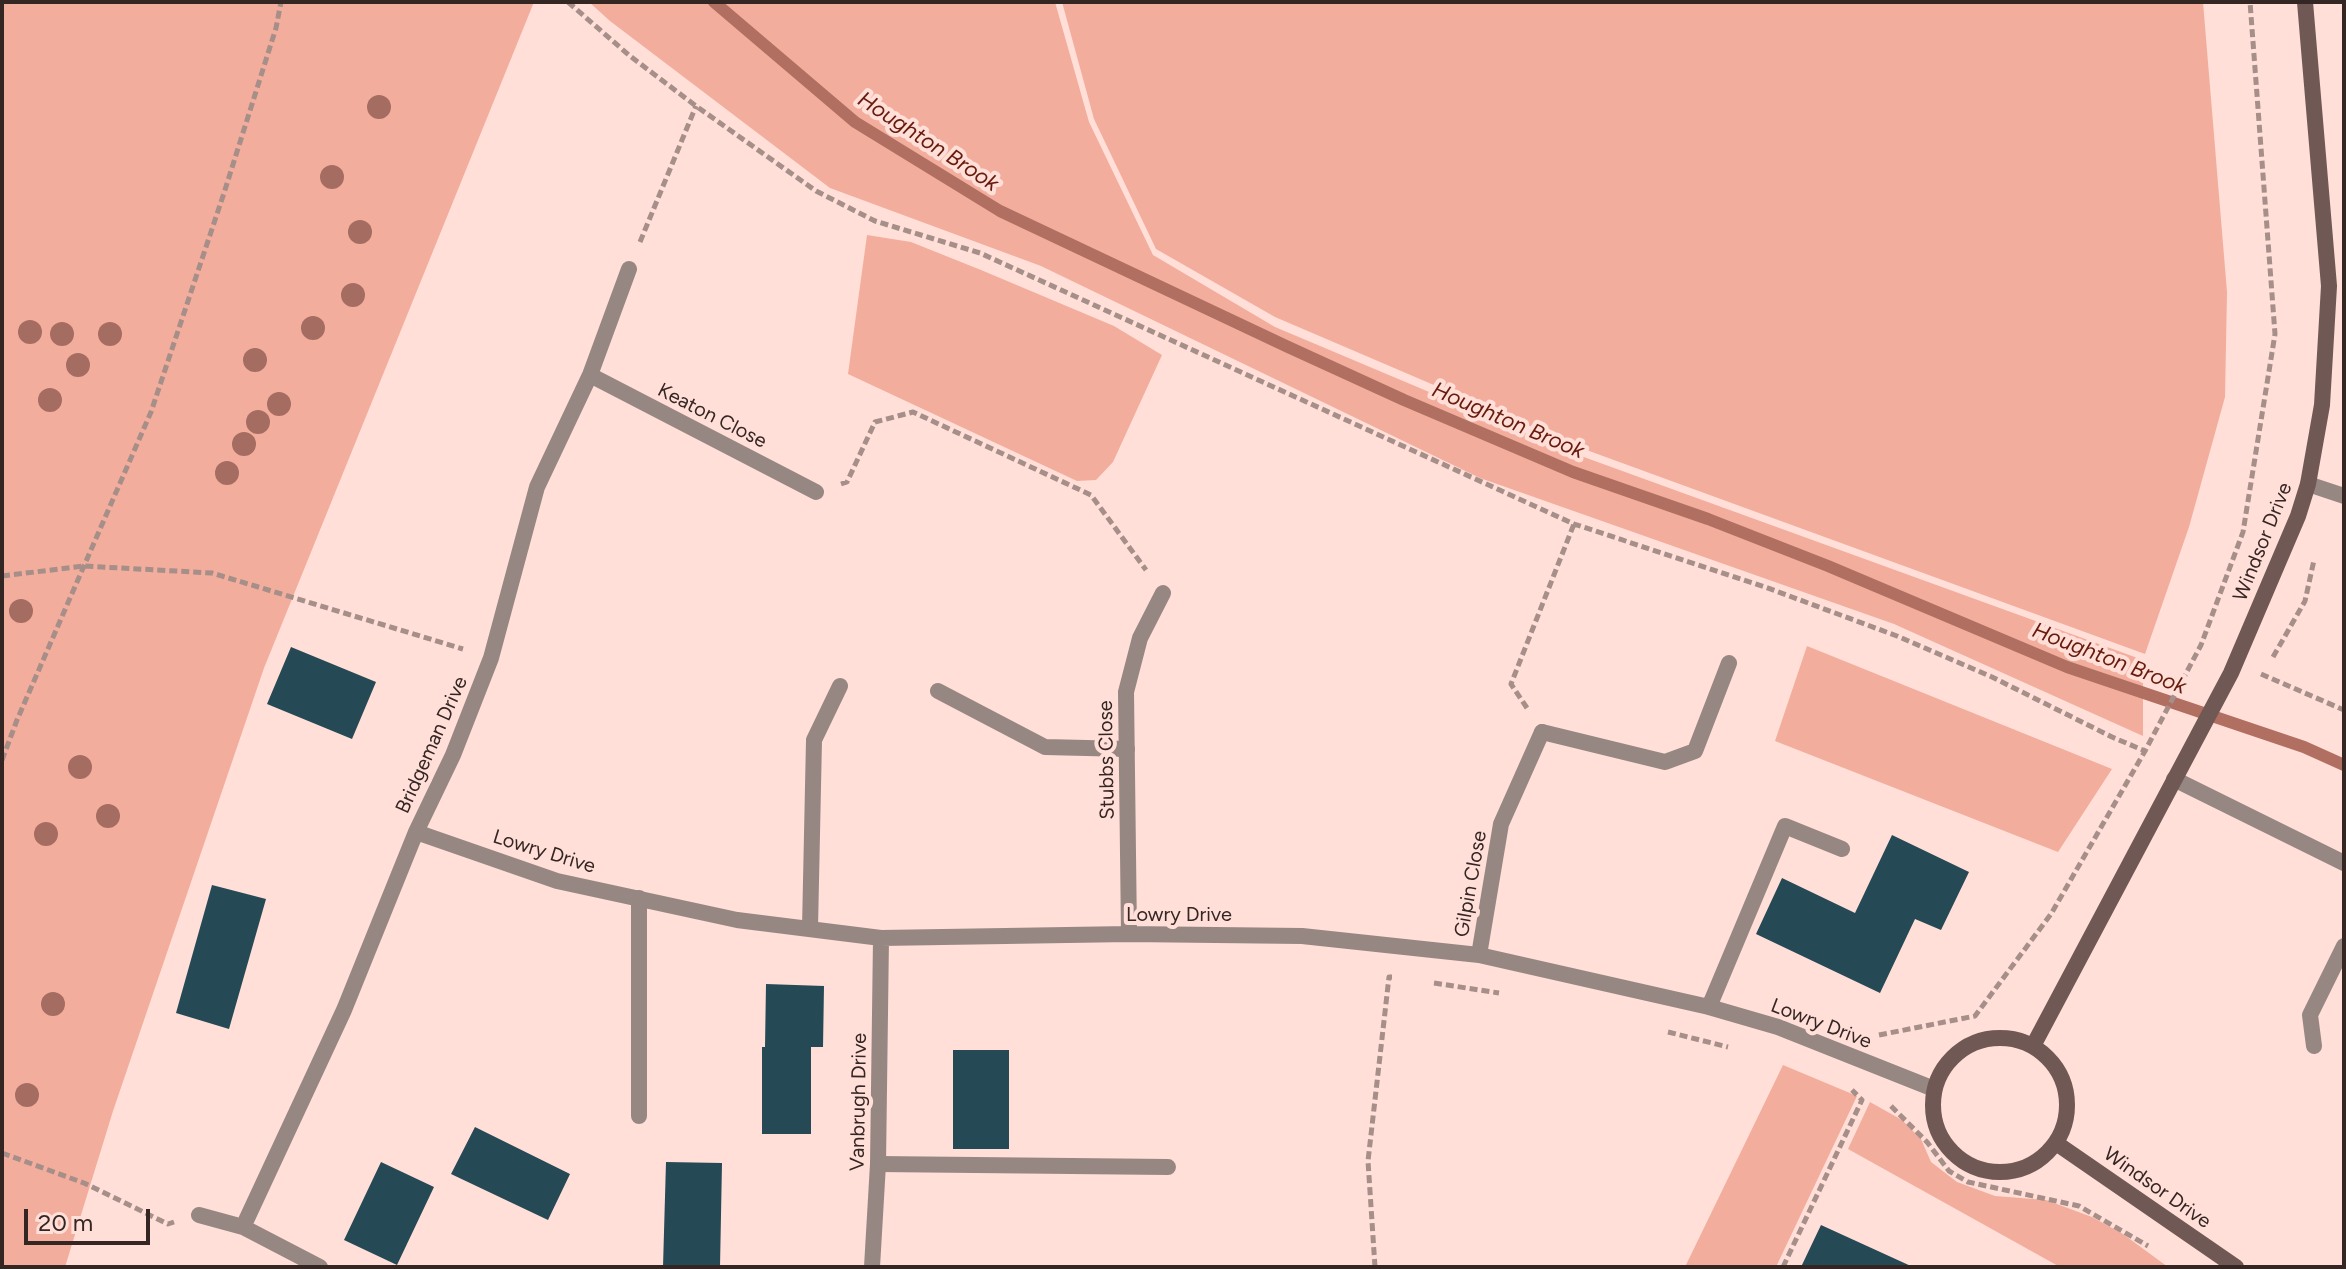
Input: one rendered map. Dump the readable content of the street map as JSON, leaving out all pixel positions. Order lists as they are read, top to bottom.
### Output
{
  "streets": {
    "street": [
      "Keaton Close",
      "Windsor Drive",
      "Bridgeman Drive",
      "Stubbs Close",
      "Lowry Drive",
      "Gilpin Close",
      "Vanbrugh Drive"
    ]
  },
  "crossings": [
    ["Keaton Close", "Bridgeman Drive"],
    ["Windsor Drive", "Lowry Drive"],
    ["Bridgeman Drive", "Lowry Drive"],
    ["Stubbs Close", "Lowry Drive"],
    ["Lowry Drive", "Gilpin Close"],
    ["Lowry Drive", "Vanbrugh Drive"]
  ],
  "water": ["Houghton Brook"],
  "scale_bar": "20 m"
}
